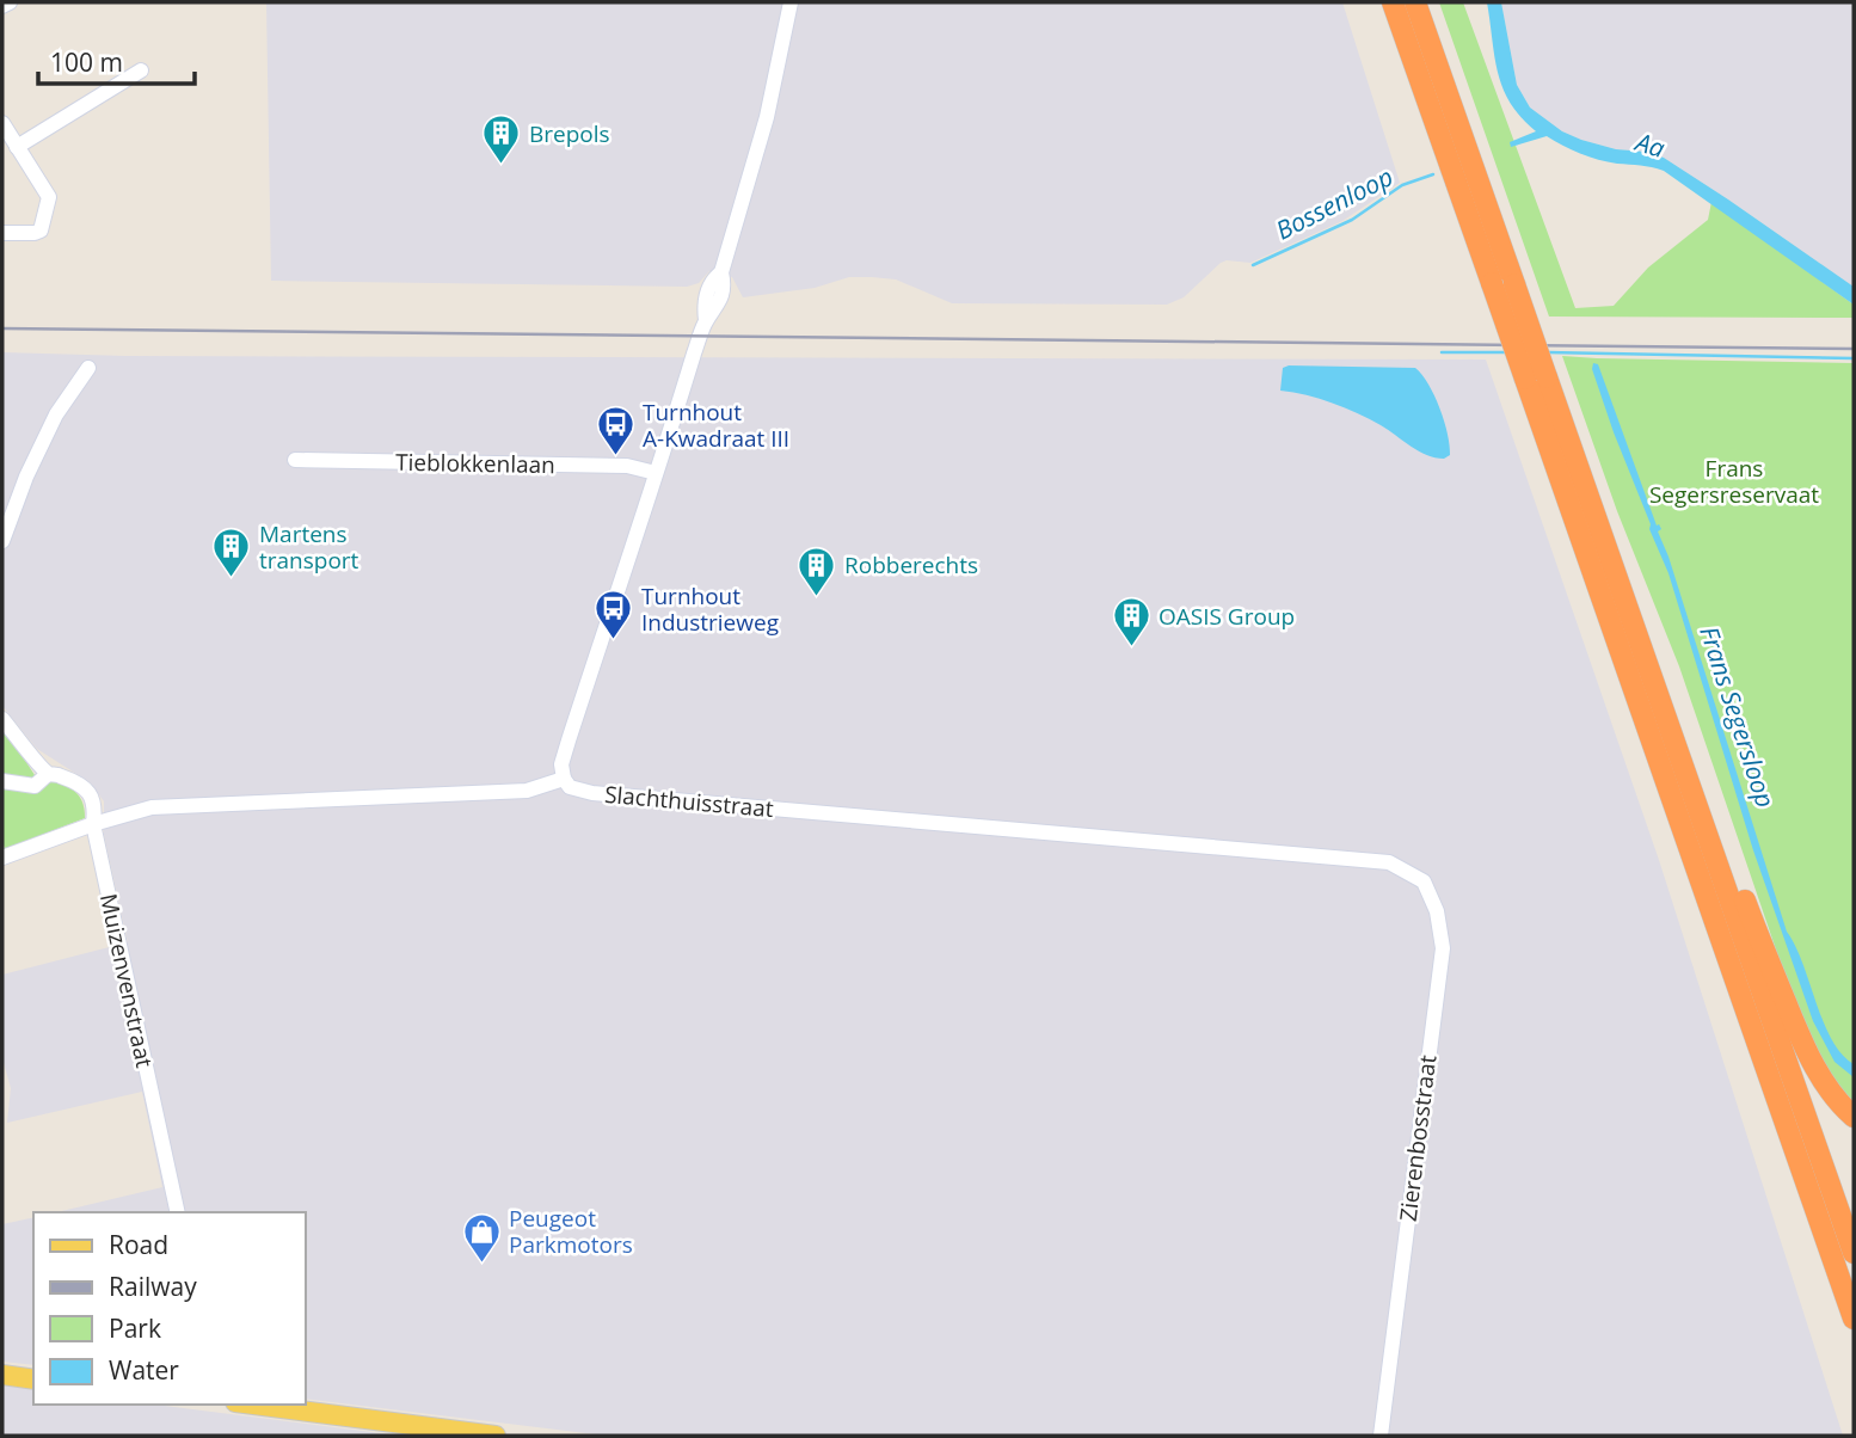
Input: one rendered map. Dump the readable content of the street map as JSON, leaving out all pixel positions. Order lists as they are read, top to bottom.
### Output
{
  "streets": {
    "street": [
      "Tieblokkenlaan",
      "Slachthuisstraat",
      "Muizenvenstraat",
      "Zierenbosstraat"
    ]
  },
  "crossings": [
    ["Slachthuisstraat", "Zierenbosstraat"]
  ],
  "water": ["Aa", "Bossenloop", "Frans Segersloop"],
  "parks": ["Frans Segersreservaat"],
  "places": {
    "building": [
      "Brepols",
      "Martens transport",
      "Robberechts",
      "OASIS Group"
    ],
    "bus stop": ["Turnhout A-Kwadraat III", "Turnhout Industrieweg"],
    "shop": ["Peugeot Parkmotors"]
  },
  "legend": [
    "Road",
    "Railway",
    "Park",
    "Water"
  ],
  "scale_bar": "100 m"
}
